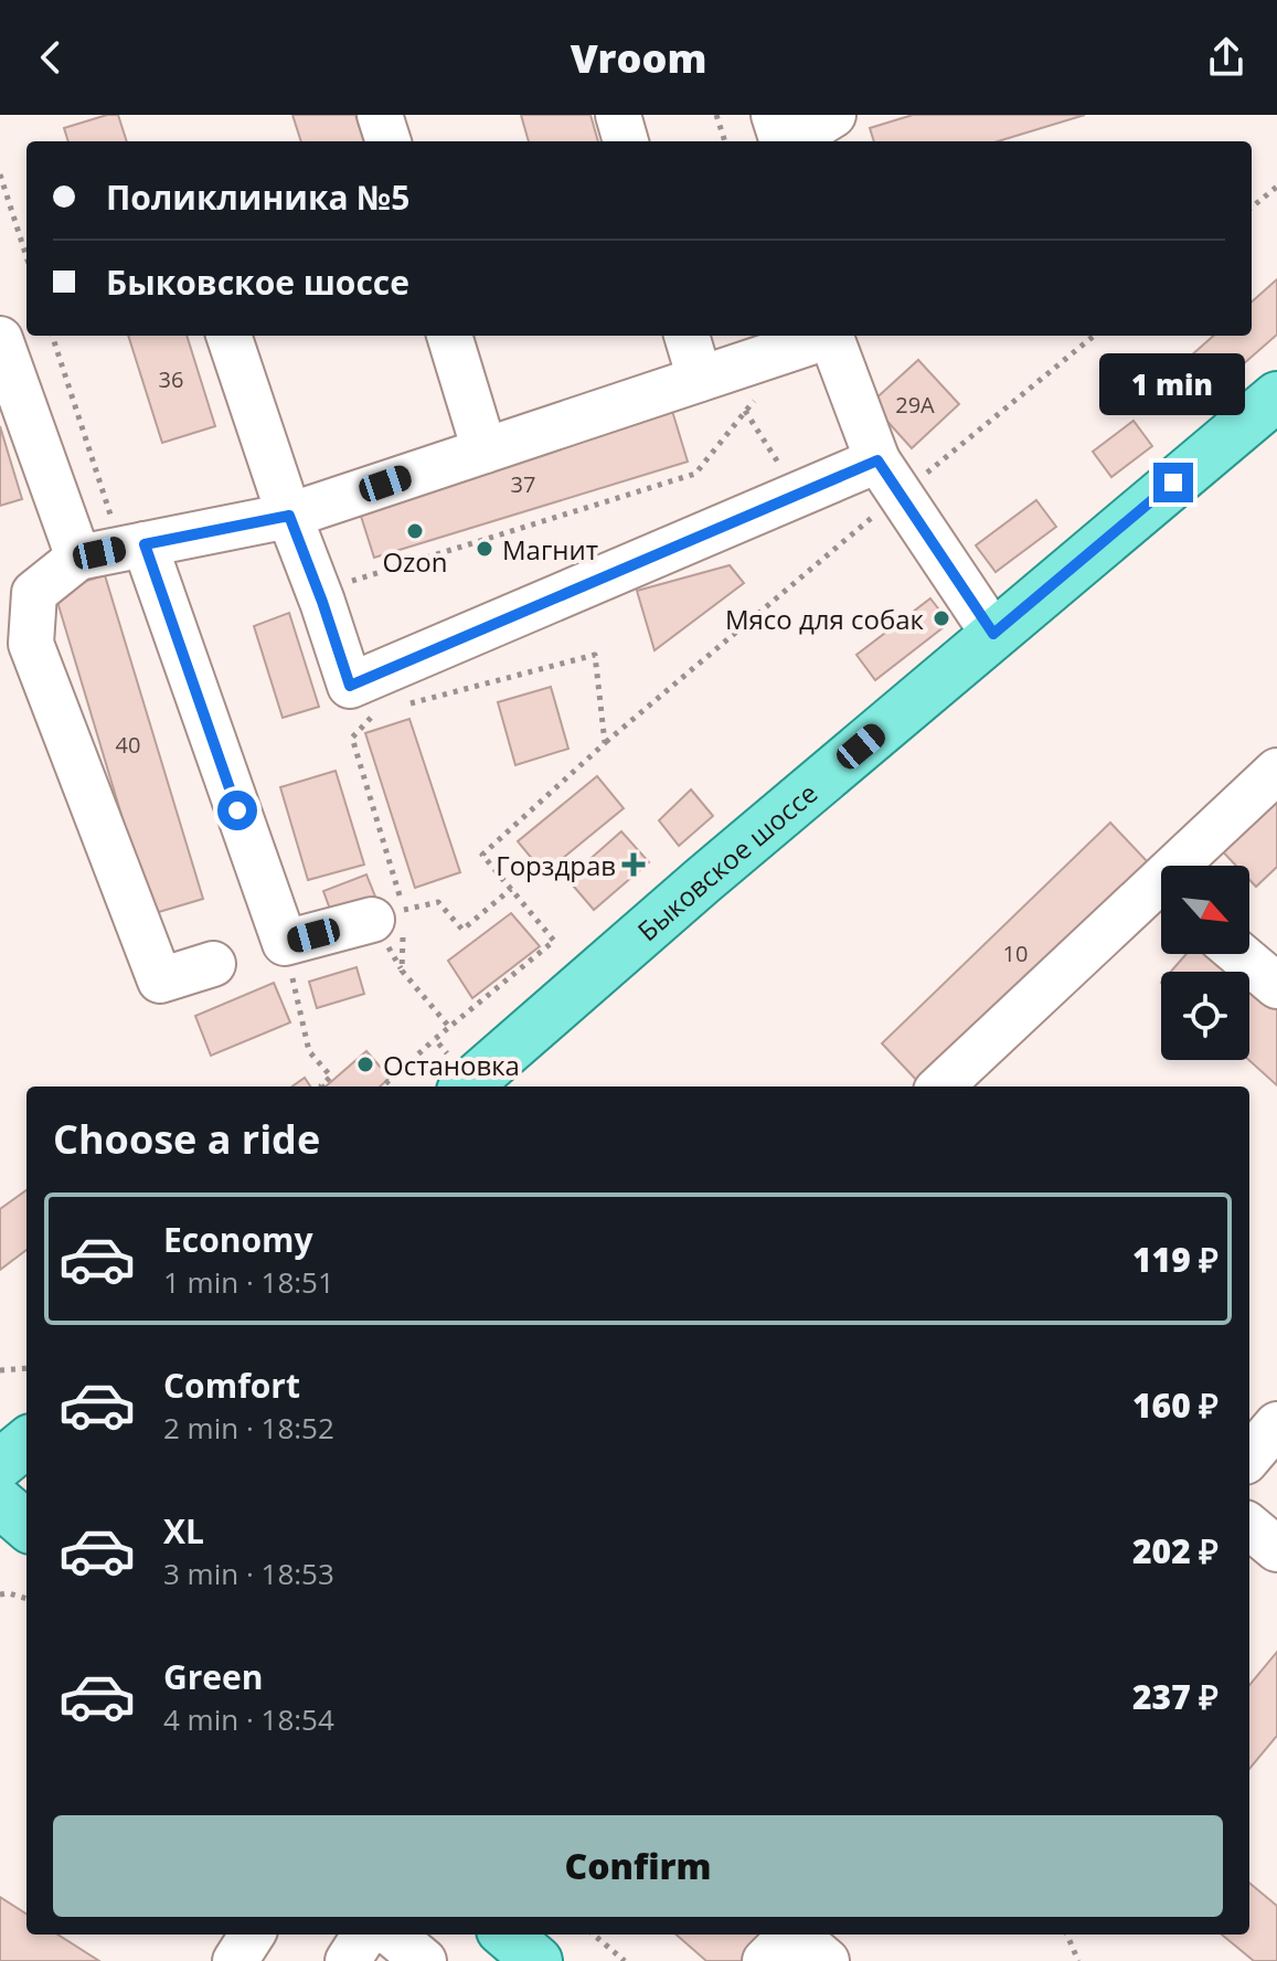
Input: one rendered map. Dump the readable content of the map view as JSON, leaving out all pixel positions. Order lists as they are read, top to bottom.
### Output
{
  "streets": {
    "main road": ["Быковское шоссе"]
  },
  "places": {
    "other": [
      "Ozon",
      "Магнит",
      "Мясо для собак",
      "Остановка"
    ],
    "health": ["Горздрав"]
  },
  "house_numbers": [
    "36",
    "29А",
    "37",
    "40",
    "10"
  ],
  "north": "bottom right",
  "page": {
    "header": "Vroom",
    "banner": ["Поликлиника №5", "Быковское шоссе"],
    "bubble": "1 min",
    "heading": "Choose a ride",
    "list": [
      {
        "name": "Economy",
        "note": "1 min · 18:51",
        "value": "119 ₽"
      },
      {
        "name": "Comfort",
        "note": "2 min · 18:52",
        "value": "160 ₽"
      },
      {
        "name": "XL",
        "note": "3 min · 18:53",
        "value": "202 ₽"
      },
      {
        "name": "Green",
        "note": "4 min · 18:54",
        "value": "237 ₽"
      }
    ],
    "buttons": "Confirm"
  }
}
